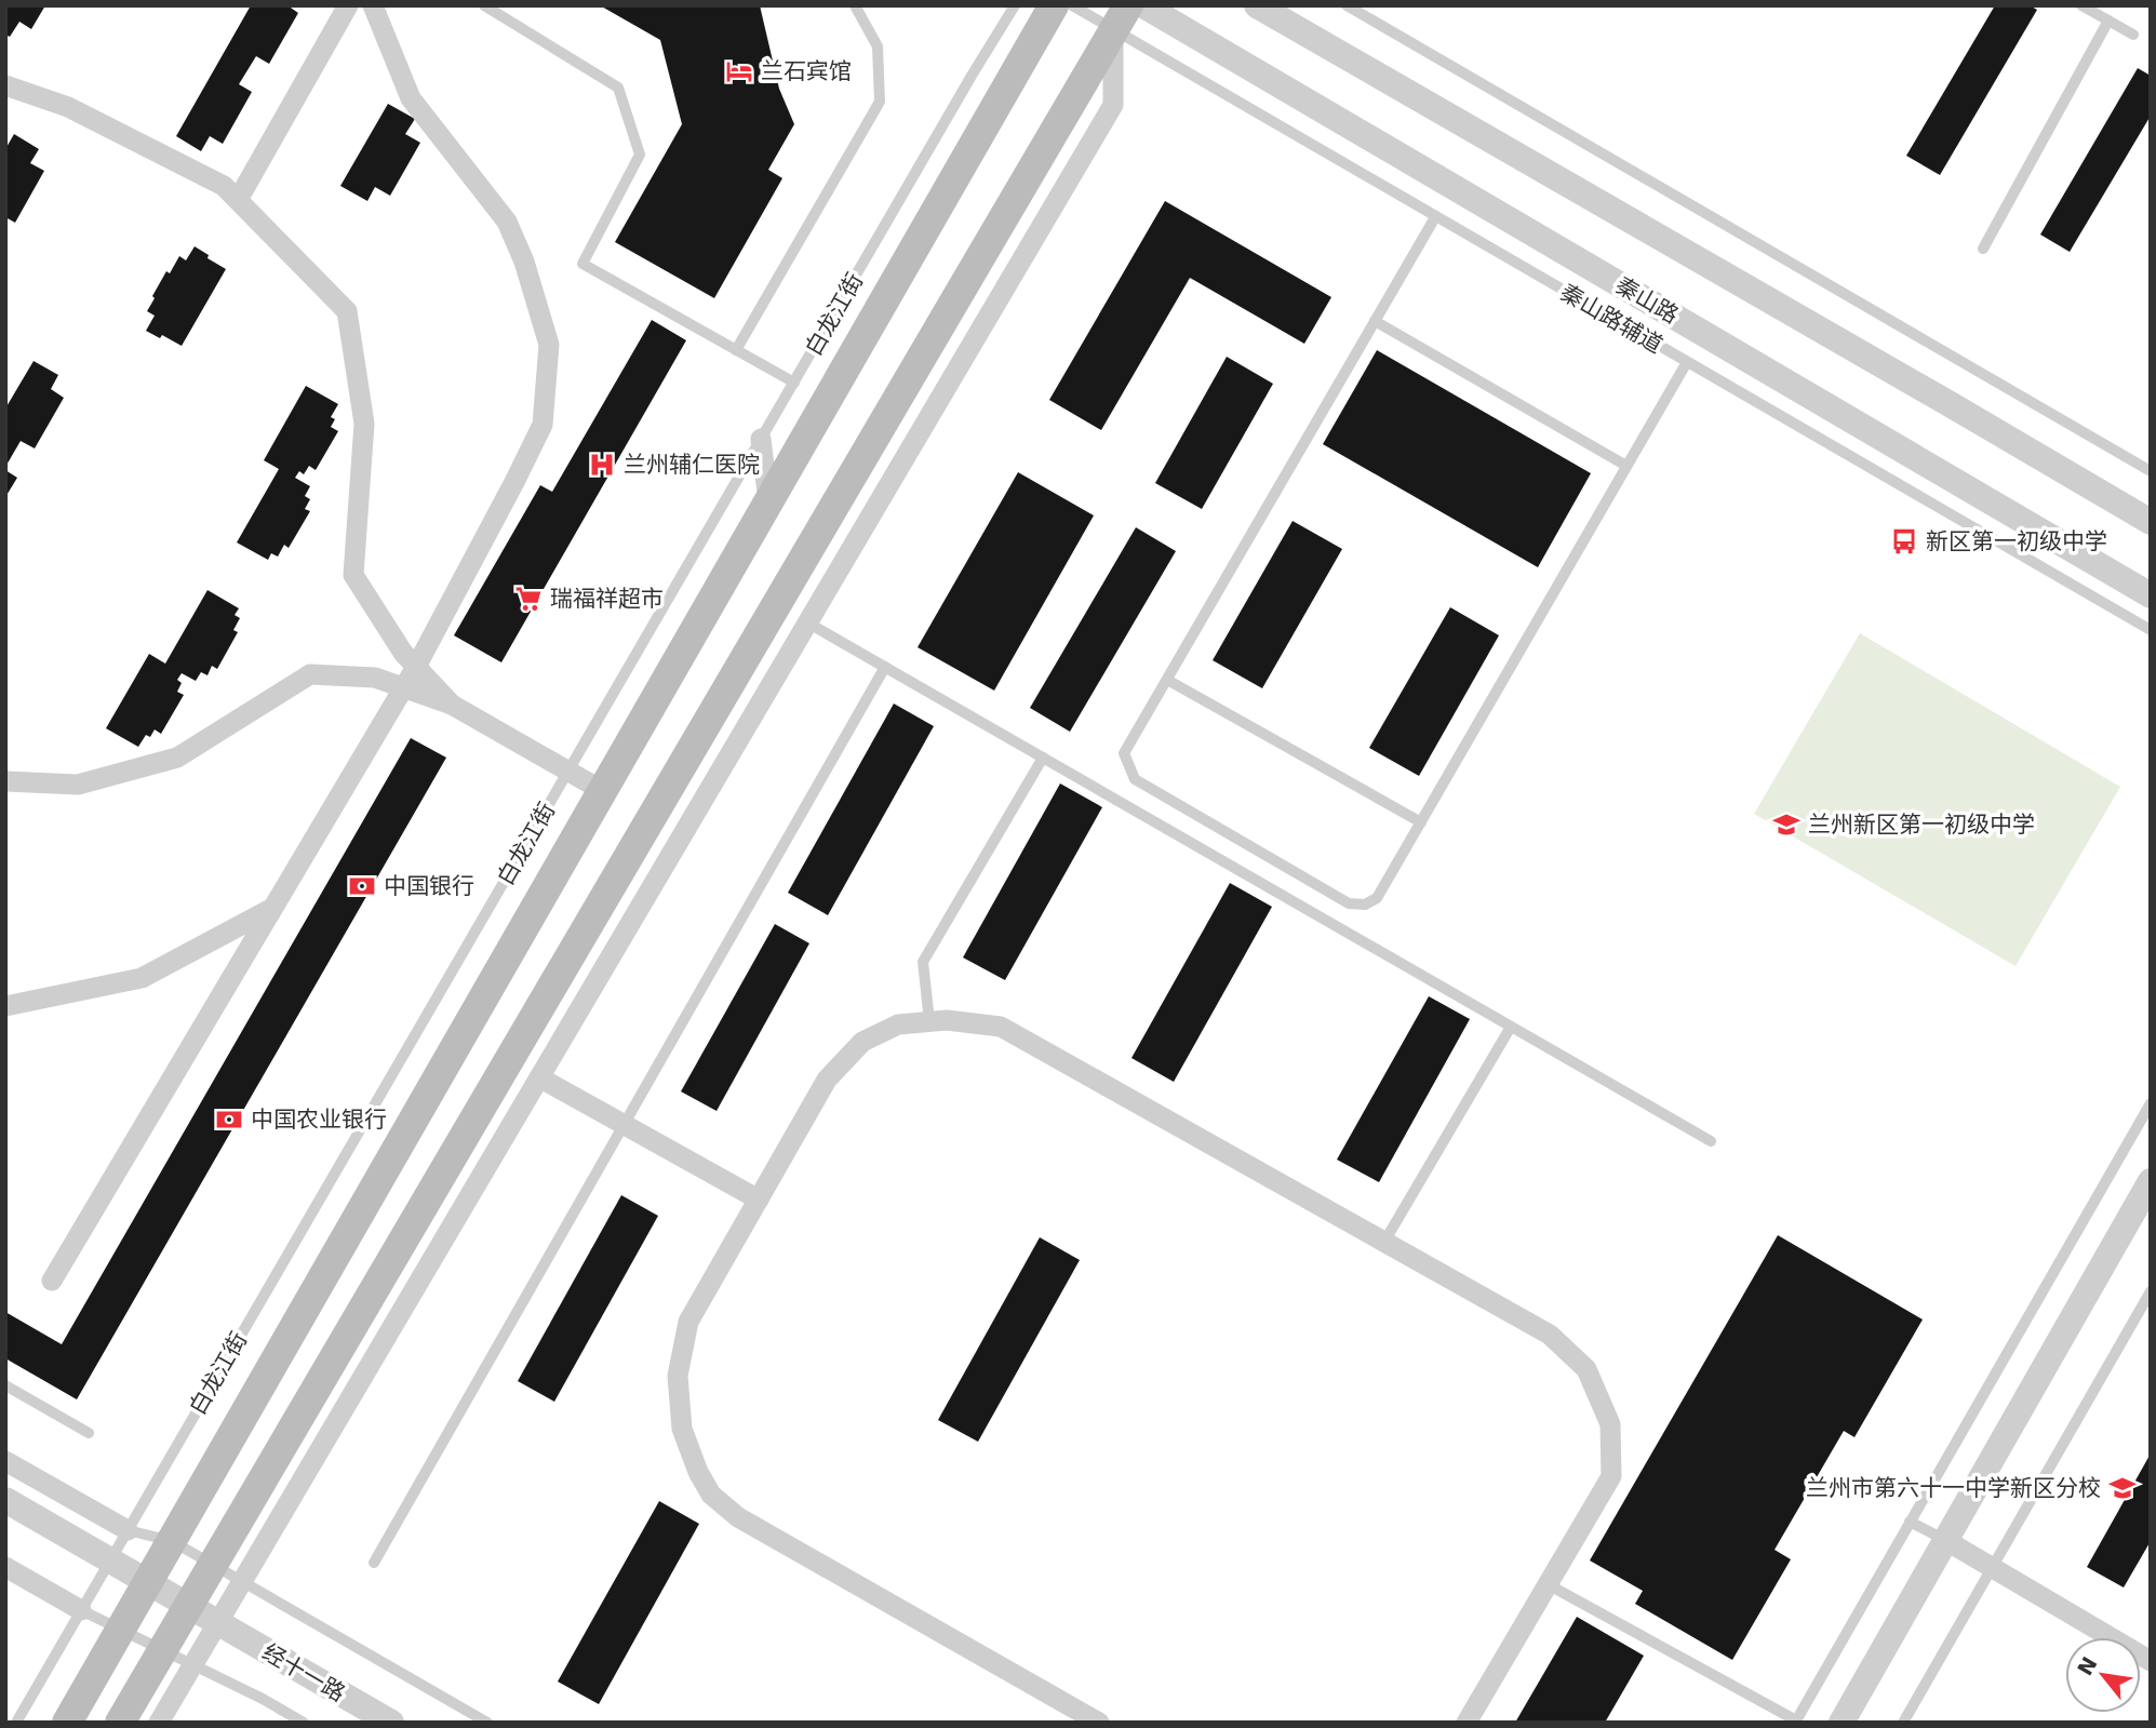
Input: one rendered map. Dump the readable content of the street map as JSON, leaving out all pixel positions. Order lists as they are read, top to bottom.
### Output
{
  "streets": {
    "main road": ["白龙江街"],
    "street": ["秦山路", "经十一路"],
    "lane": ["秦山路辅道"]
  },
  "crossings": [
    ["白龙江街", "经十一路"]
  ],
  "places": {
    "hotel": ["兰石宾馆"],
    "hospital": ["兰州辅仁医院"],
    "bus stop": ["新区第一初级中学"],
    "supermarket": ["瑞福祥超市"],
    "school or university": ["兰州新区第一初级中学", "兰州市第六十一中学新区分校"],
    "bank": ["中国银行", "中国农业银行"]
  },
  "north": "top left"
}
